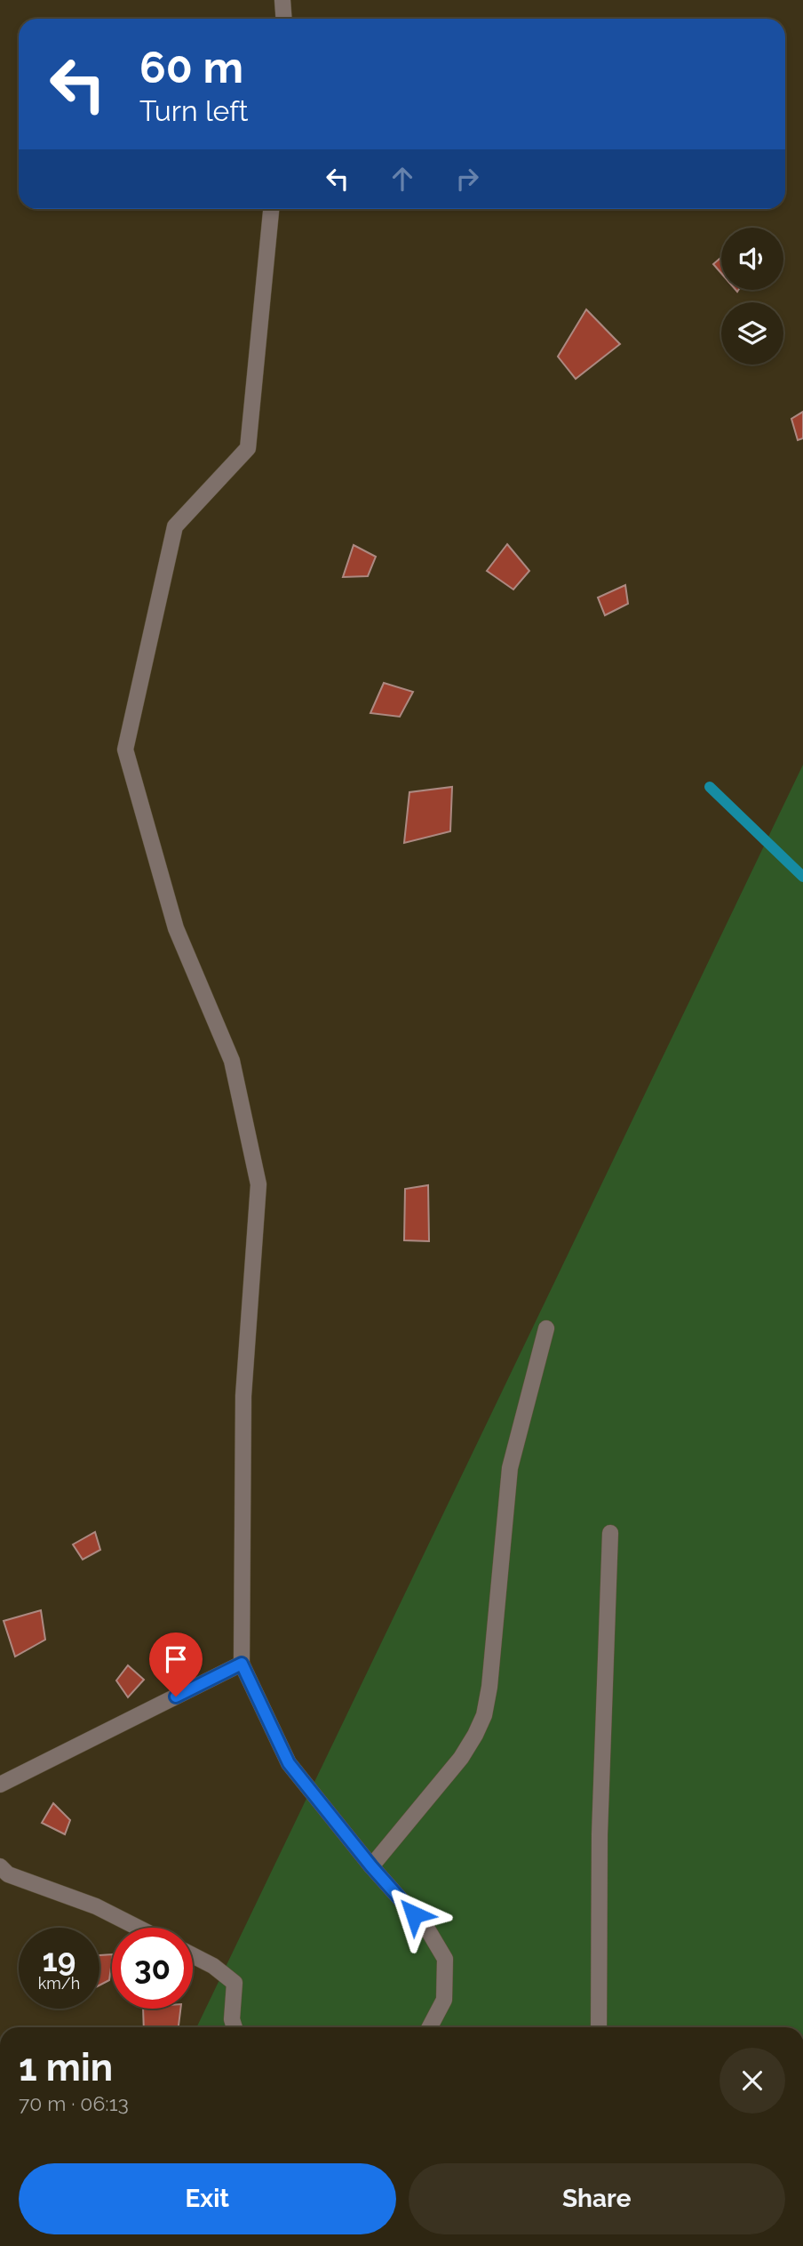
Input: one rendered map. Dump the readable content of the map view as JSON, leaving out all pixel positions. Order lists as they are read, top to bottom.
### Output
{
  "page": {
    "turn": ["60 m", "Turn left"],
    "speed": "19 km/h",
    "limit": "30",
    "heading": ["1 min", "70 m · 06:13"],
    "buttons": ["Exit", "Share"]
  }
}
